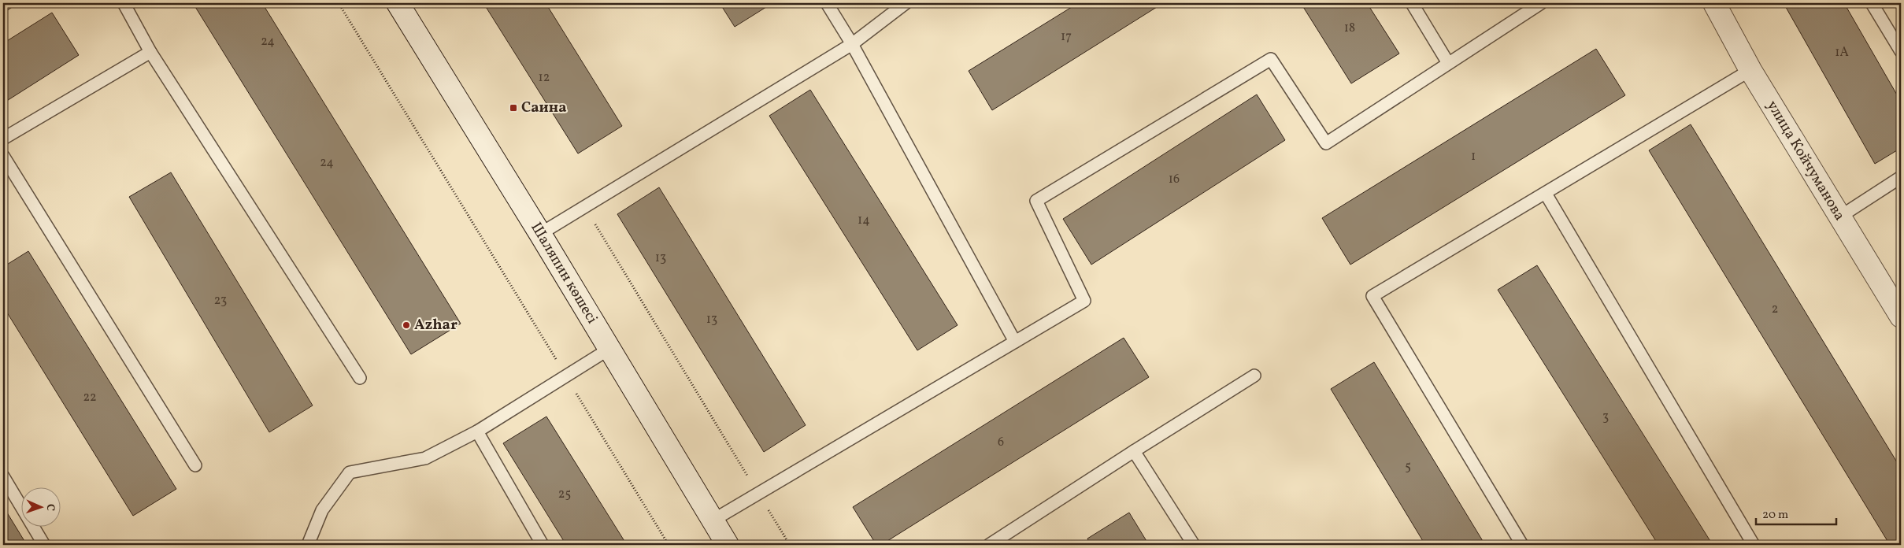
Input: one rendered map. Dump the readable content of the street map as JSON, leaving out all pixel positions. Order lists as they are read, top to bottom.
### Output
{
  "streets": {
    "main road": ["улица Койчуманова", "Шаляпин көшесі"]
  },
  "places": {
    "transit": ["Саина"],
    "other": ["Azhar"]
  },
  "house_numbers": [
    "18",
    "17",
    "24",
    "1А",
    "12",
    "1",
    "24",
    "16",
    "14",
    "13",
    "23",
    "2",
    "13",
    "22",
    "3",
    "6",
    "5",
    "25"
  ],
  "scale_bar": "20 m",
  "north": "right"
}
